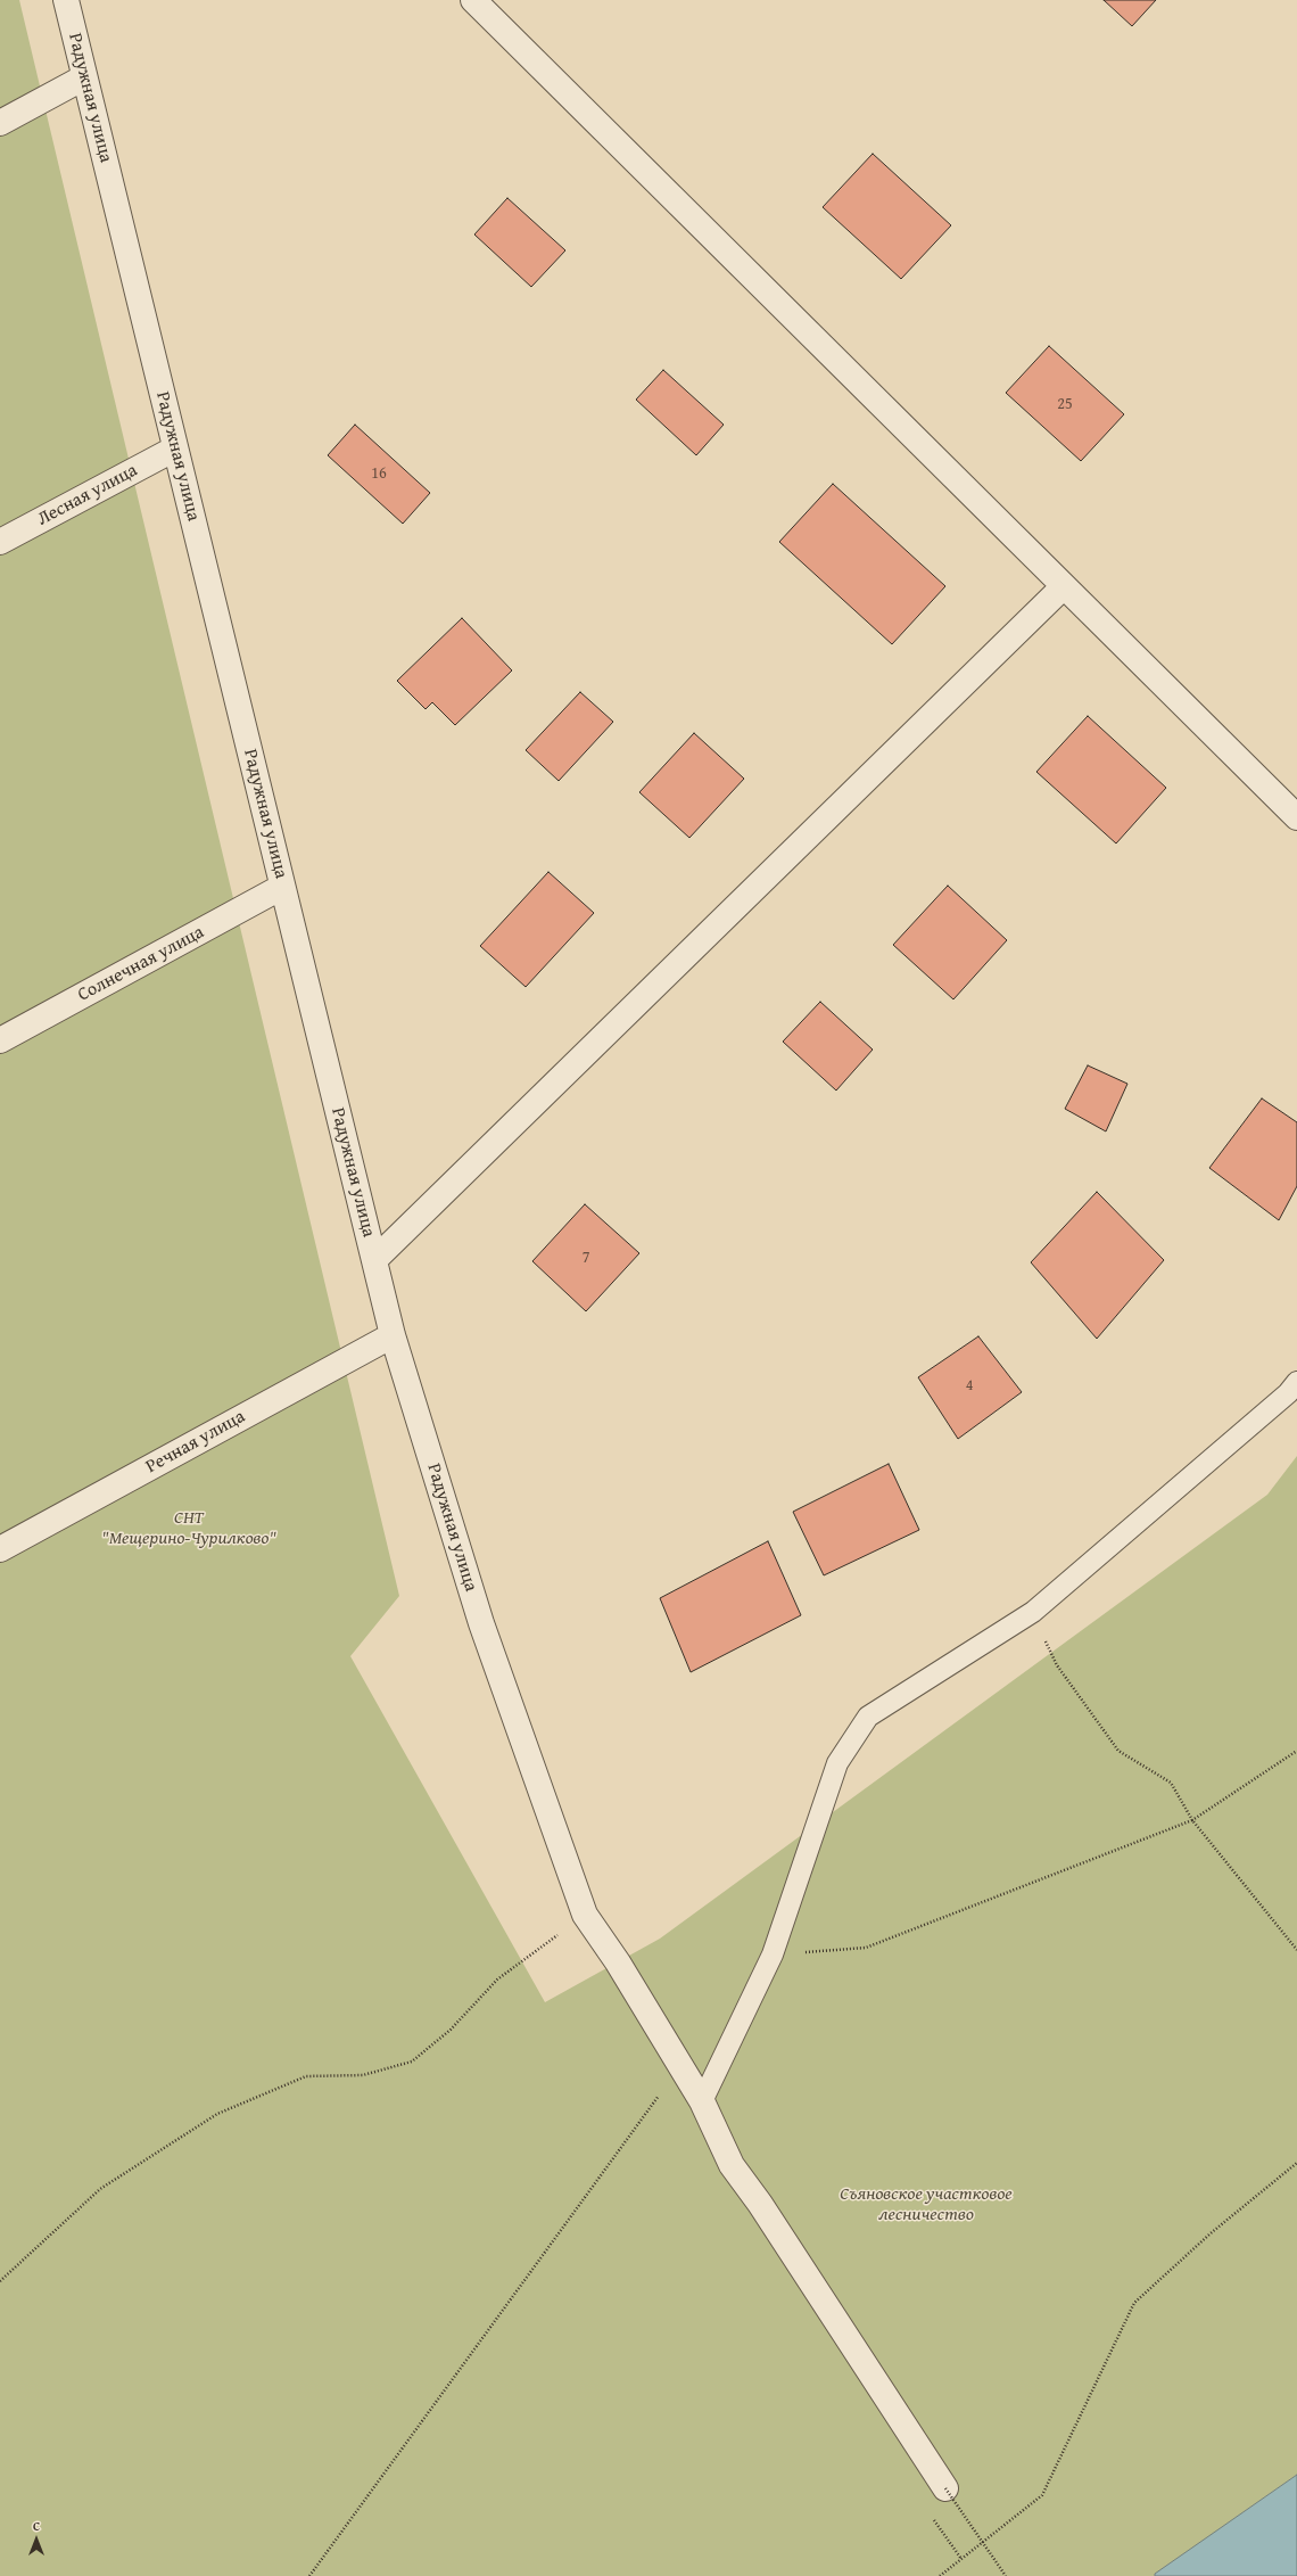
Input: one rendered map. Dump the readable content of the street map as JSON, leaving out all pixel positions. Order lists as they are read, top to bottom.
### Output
{
  "streets": {
    "street": [
      "Радужная улица",
      "Лесная улица",
      "Солнечная улица",
      "Речная улица"
    ]
  },
  "crossings": [
    ["Радужная улица", "Лесная улица"],
    ["Радужная улица", "Солнечная улица"],
    ["Радужная улица", "Речная улица"]
  ],
  "parks": ["СНТ \"Мещерино-Чурилково\"", "Съяновское участковое лесничество"],
  "house_numbers": [
    "25",
    "16",
    "7",
    "4"
  ],
  "north": "top"
}
